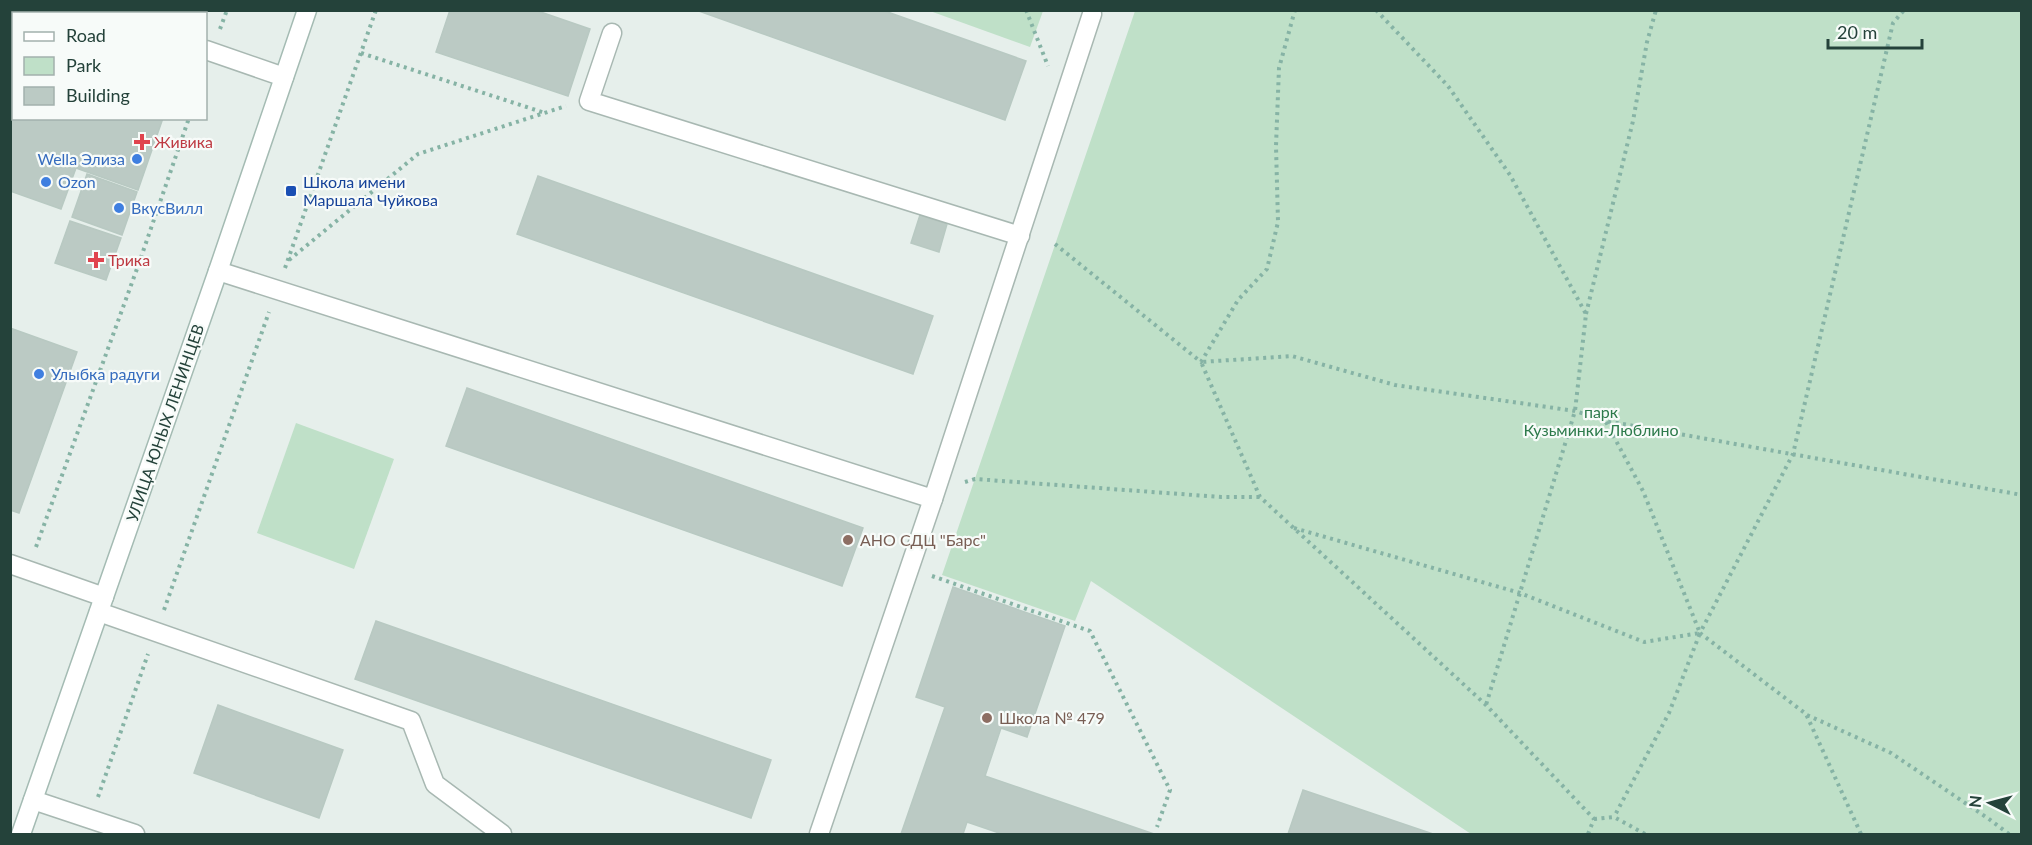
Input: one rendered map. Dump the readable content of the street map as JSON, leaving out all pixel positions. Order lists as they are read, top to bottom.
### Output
{
  "streets": {
    "main road": ["УЛИЦА ЮНЫХ ЛЕНИНЦЕВ"]
  },
  "parks": ["парк Кузьминки-Люблино"],
  "places": {
    "health": ["Живика", "Трика"],
    "other": [
      "Wella Элиза",
      "Ozon",
      "ВкусВилл",
      "Улыбка радуги",
      "АНО СДЦ \"Барс\"",
      "Школа № 479"
    ],
    "transit": ["Школа имени Маршала Чуйкова"]
  },
  "legend": ["Road", "Park", "Building"],
  "scale_bar": "20 m",
  "north": "left"
}
